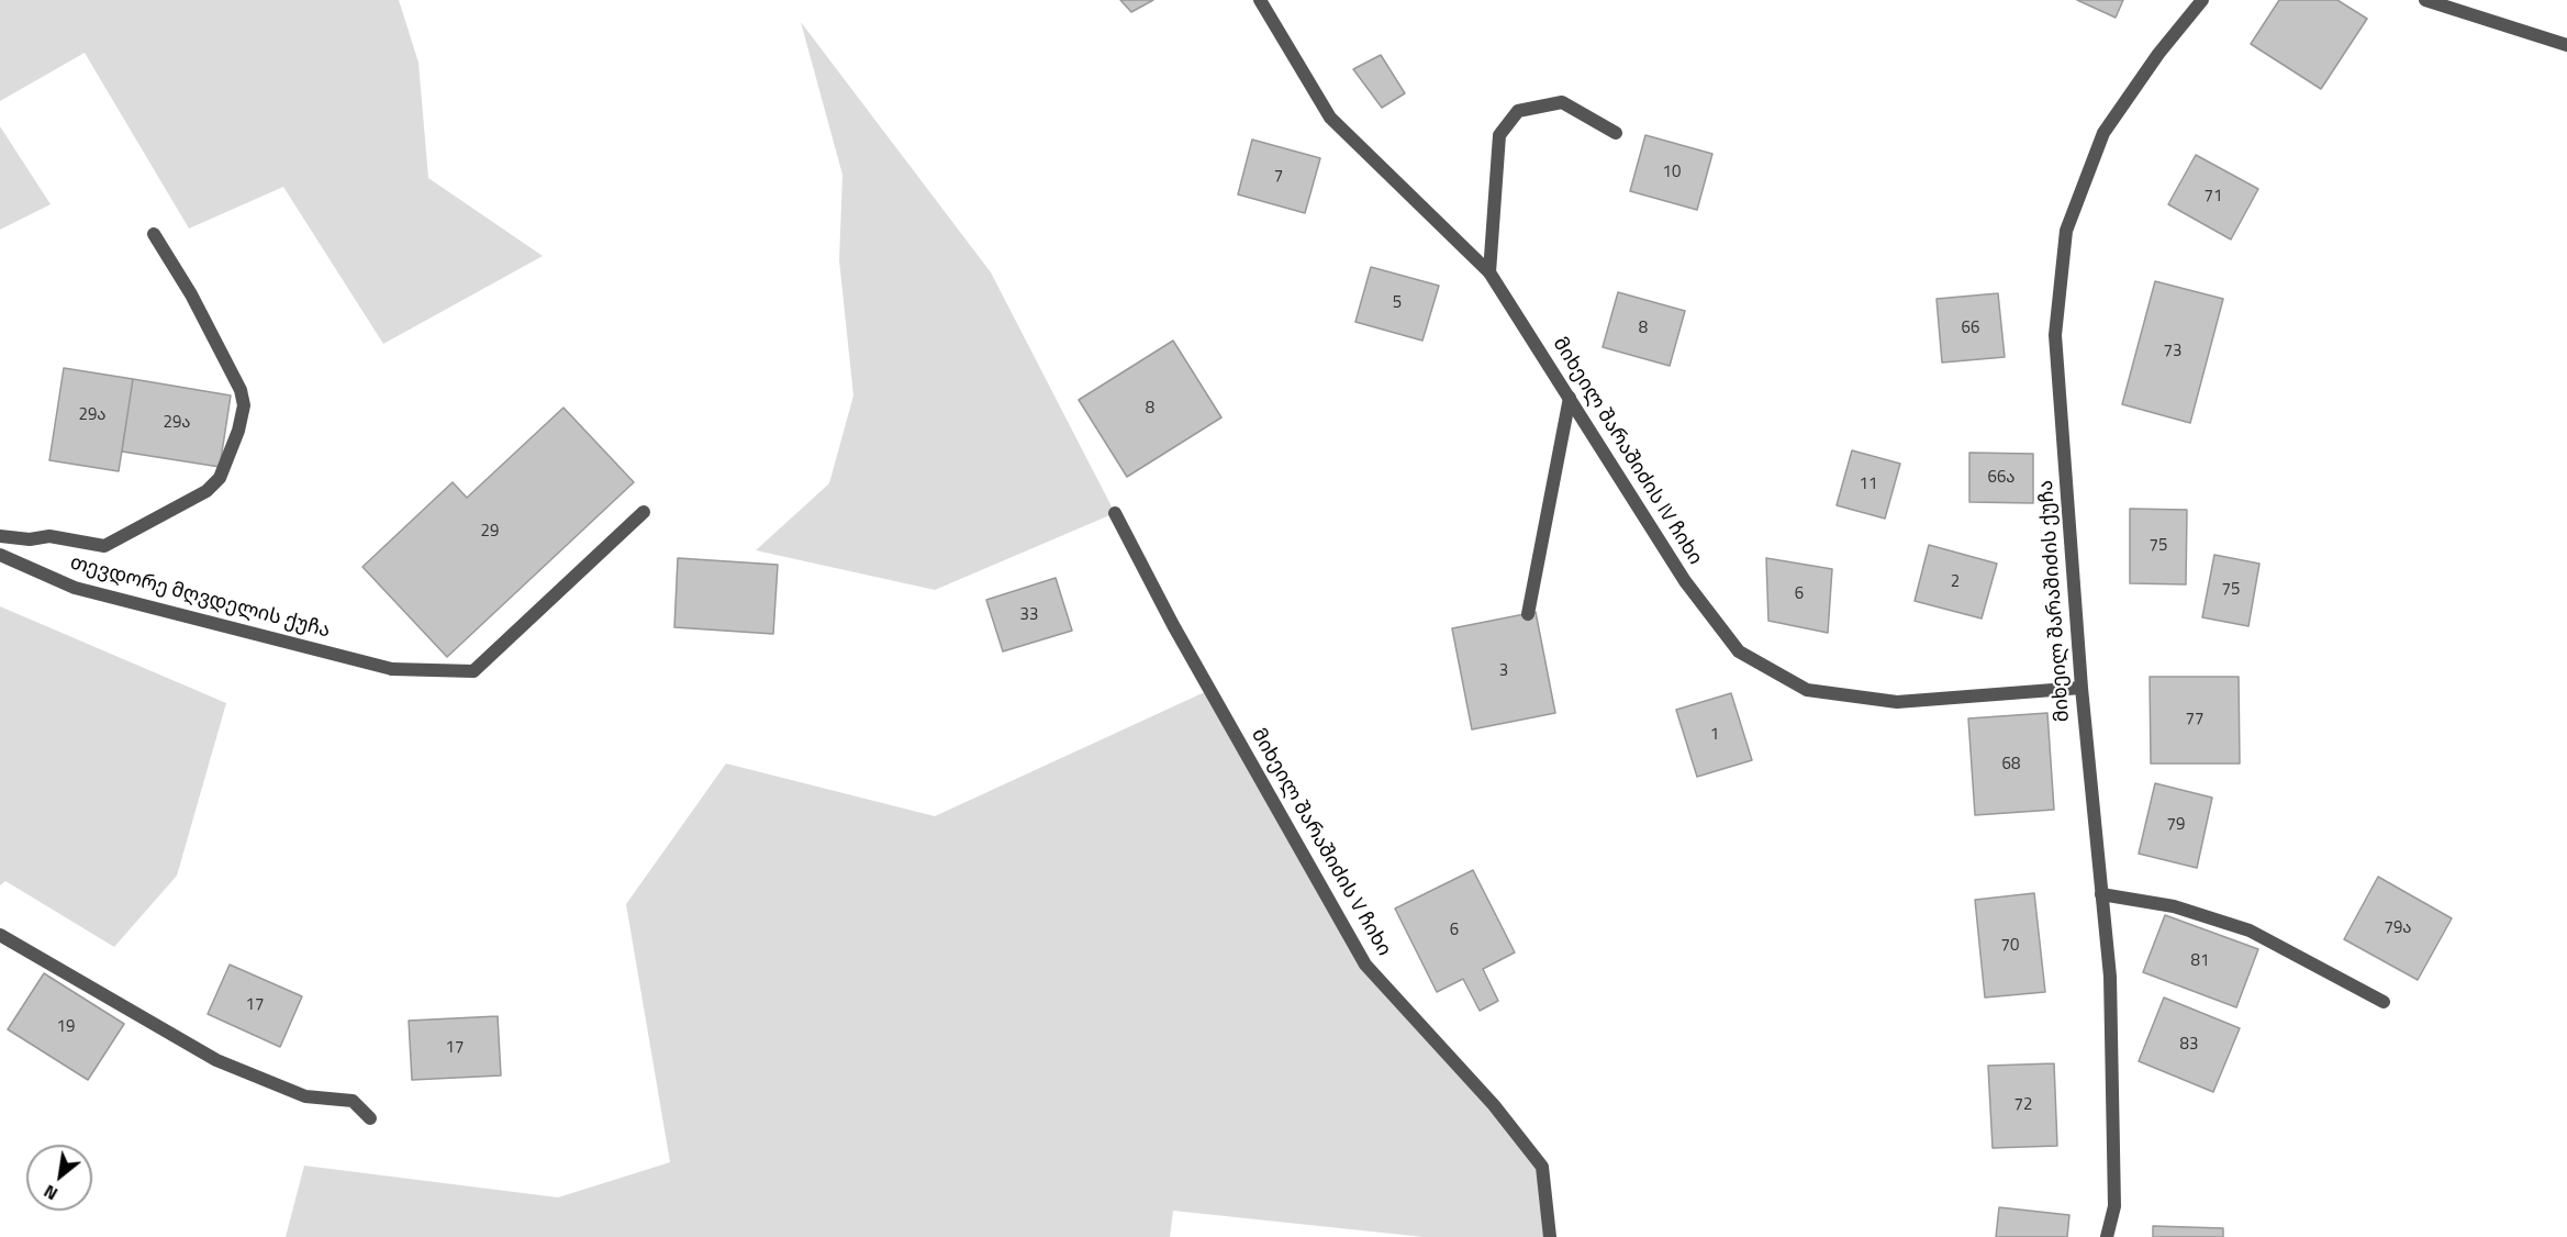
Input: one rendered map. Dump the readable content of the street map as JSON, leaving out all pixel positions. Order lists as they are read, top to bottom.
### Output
{
  "streets": {
    "street": [
      "მიხეილ შარაშიძის IV ჩიხი",
      "თევდორე მღვდელის ქუჩა",
      "მიხეილ შარაშიძის ქუჩა",
      "მიხეილ შარაშიძის V ჩიხი"
    ]
  },
  "crossings": [
    ["მიხეილ შარაშიძის IV ჩიხი", "მიხეილ შარაშიძის ქუჩა"]
  ],
  "house_numbers": [
    "10",
    "7",
    "71",
    "5",
    "8",
    "66",
    "73",
    "8",
    "29ა",
    "29ა",
    "66ა",
    "11",
    "29",
    "75",
    "2",
    "75",
    "6",
    "33",
    "3",
    "77",
    "1",
    "68",
    "79",
    "79ა",
    "6",
    "70",
    "81",
    "17",
    "19",
    "83",
    "17",
    "72"
  ],
  "north": "bottom left"
}
